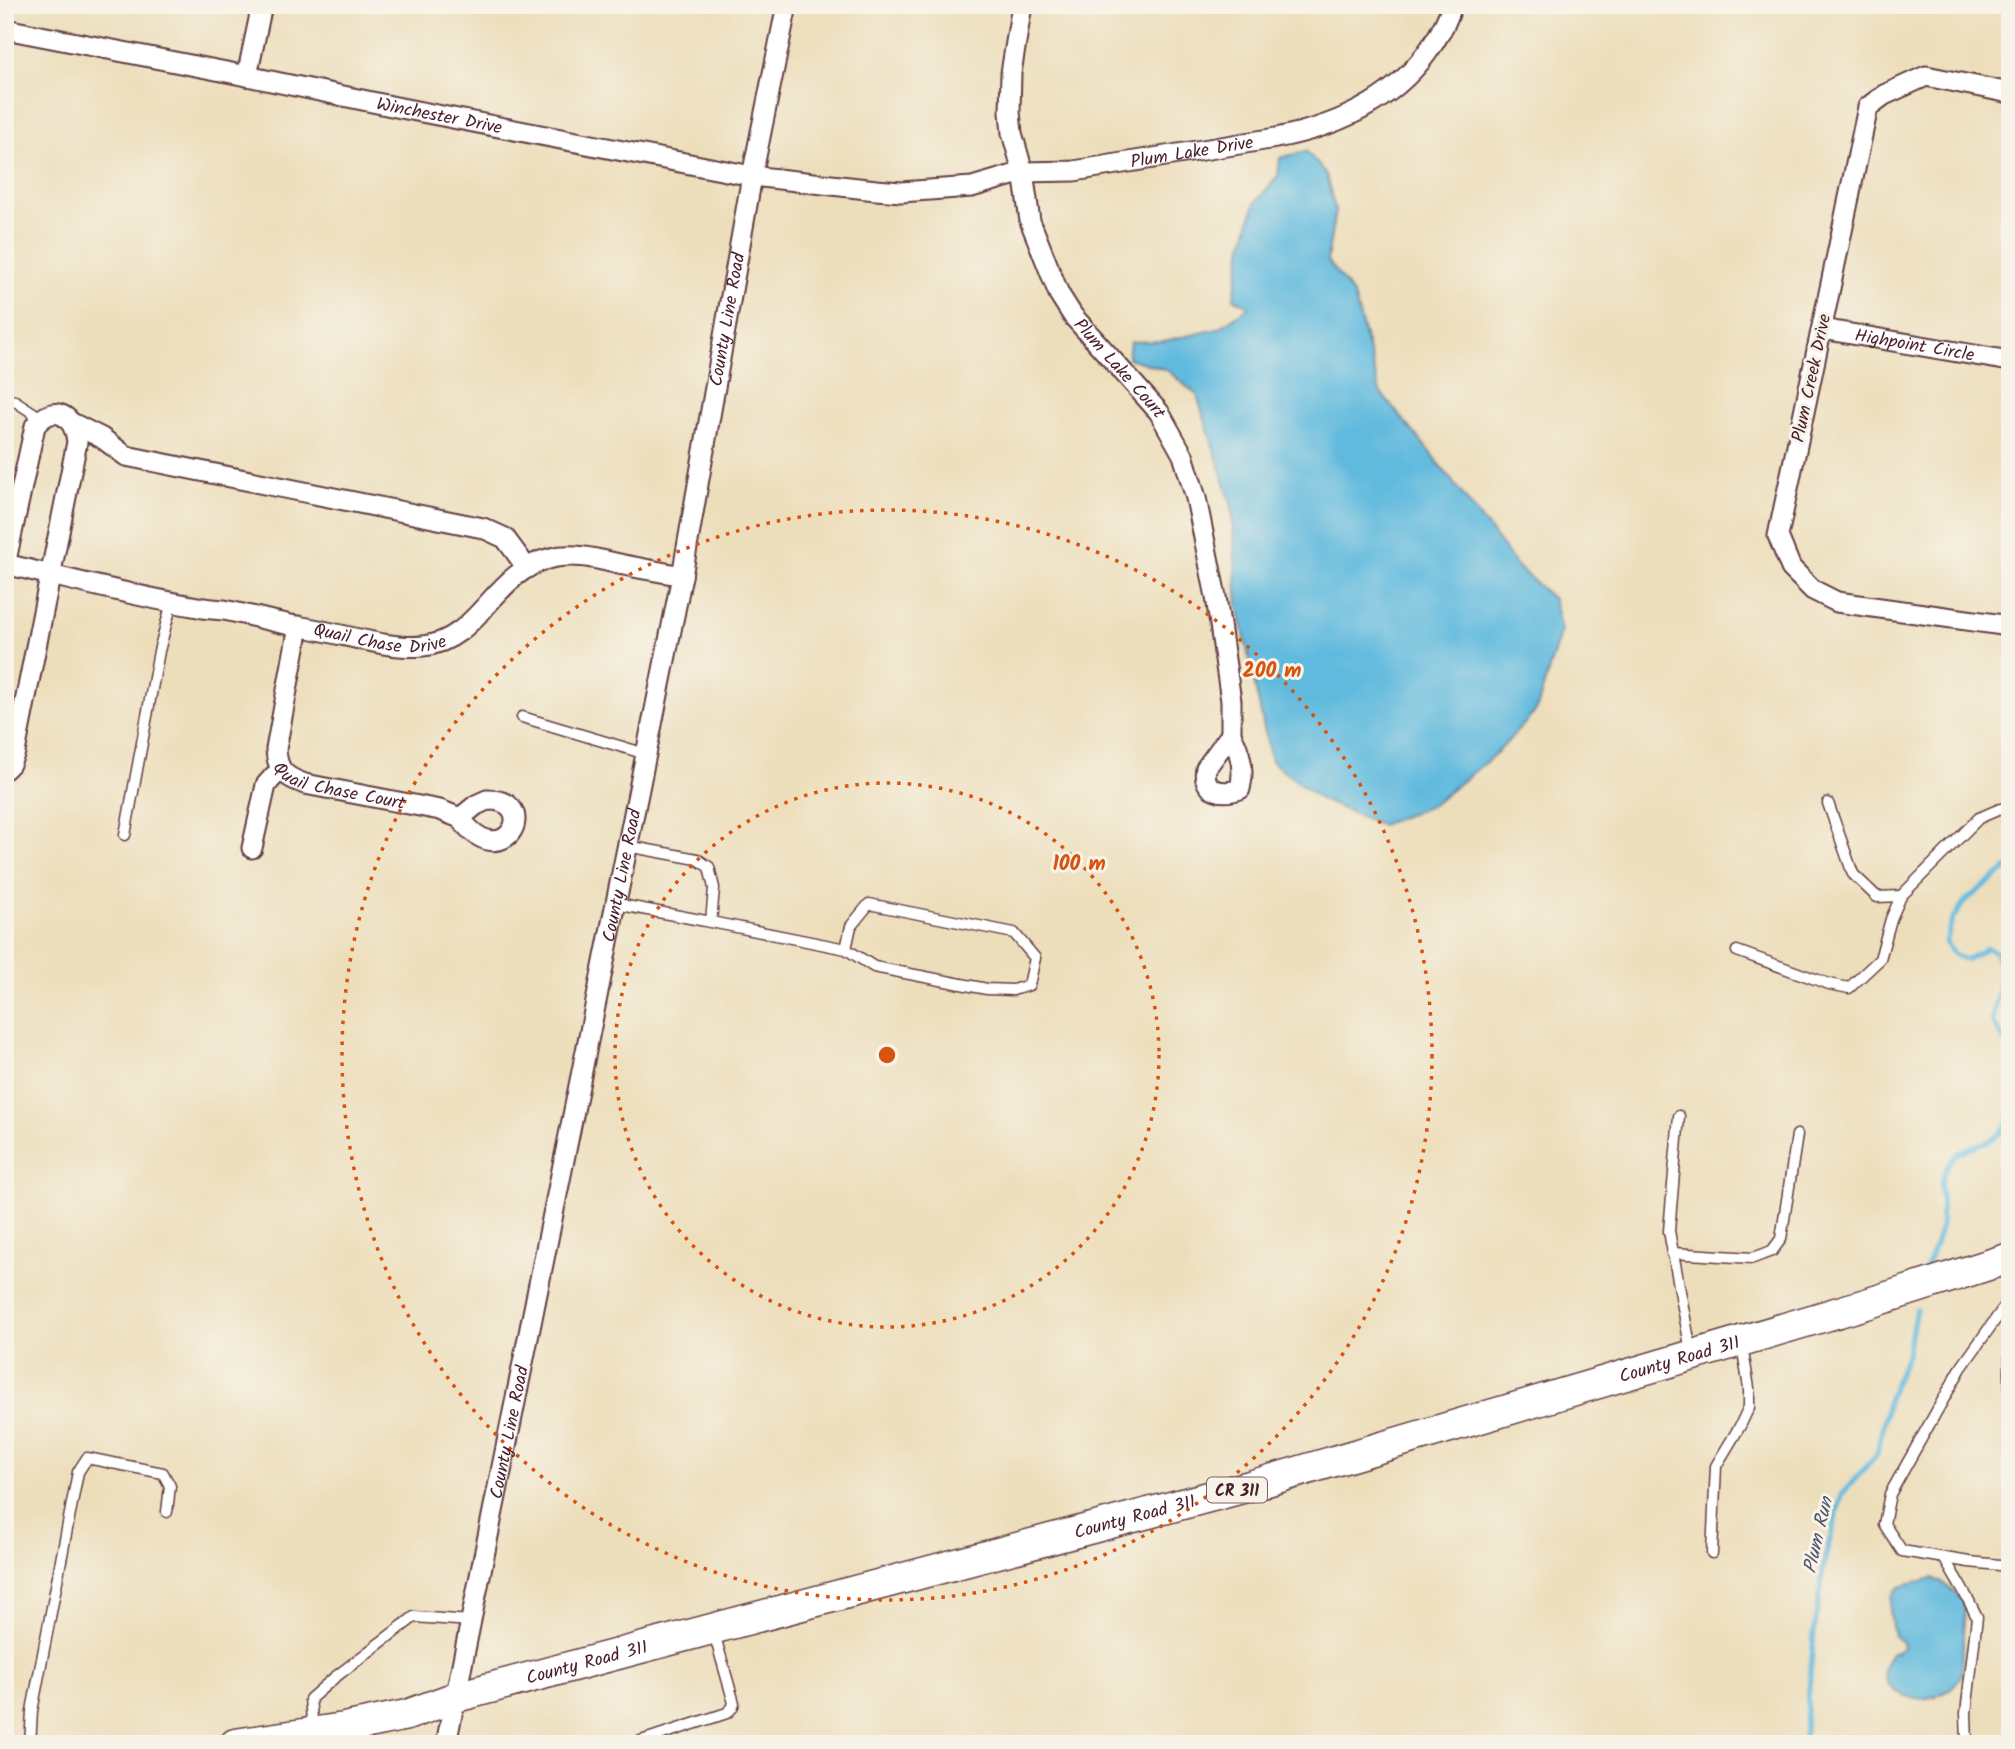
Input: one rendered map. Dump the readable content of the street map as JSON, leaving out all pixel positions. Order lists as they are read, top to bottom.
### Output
{
  "streets": {
    "main road": ["County Road 311", "CR 311"],
    "street": [
      "Winchester Drive",
      "Plum Lake Drive",
      "County Line Road",
      "Highpoint Circle",
      "Plum Lake Court",
      "Plum Creek Drive",
      "Quail Chase Drive",
      "Quail Chase Court"
    ]
  },
  "crossings": [
    ["Winchester Drive", "Plum Lake Drive"],
    ["Winchester Drive", "County Line Road"],
    ["Plum Lake Drive", "Plum Lake Court"],
    ["County Line Road", "Quail Chase Drive"],
    ["County Line Road", "County Road 311"],
    ["Highpoint Circle", "Plum Creek Drive"],
    ["Quail Chase Drive", "Quail Chase Court"]
  ],
  "water": ["Plum Run"],
  "rings": ["200 m", "100 m"]
}
